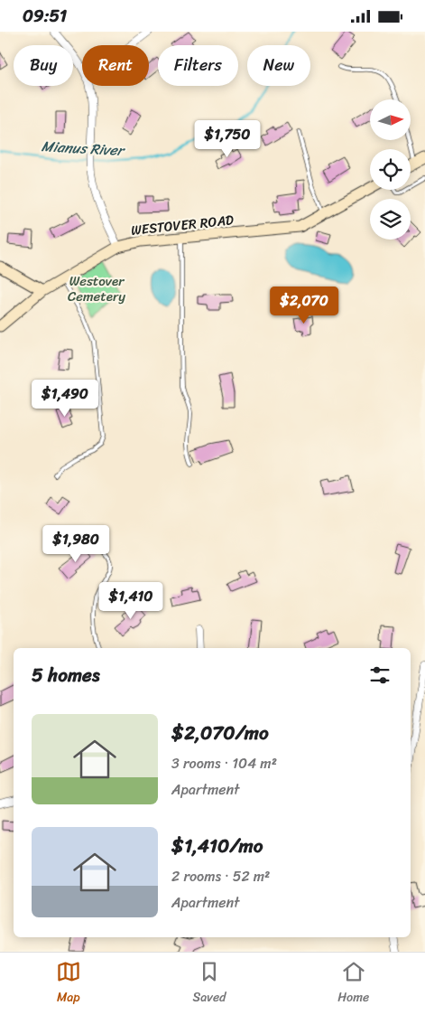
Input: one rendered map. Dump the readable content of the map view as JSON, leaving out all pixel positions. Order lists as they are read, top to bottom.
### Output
{
  "streets": {
    "street": ["WESTOVER ROAD"]
  },
  "water": ["Mianus River"],
  "parks": ["Westover Cemetery"],
  "north": "right",
  "page": {
    "status": "09:51",
    "chip": [
      "Buy",
      "Rent",
      "Filters",
      "New"
    ],
    "price": [
      "$1,750",
      "$2,070",
      "$1,490",
      "$1,980",
      "$1,410"
    ],
    "heading": "5 homes",
    "list": [
      {
        "name": "$2,070/mo",
        "note": "3 rooms · 104 m² · Apartment"
      },
      {
        "name": "$1,410/mo",
        "note": "2 rooms · 52 m² · Apartment"
      }
    ],
    "tabs": ["Map", "Saved", "Home"]
  }
}
